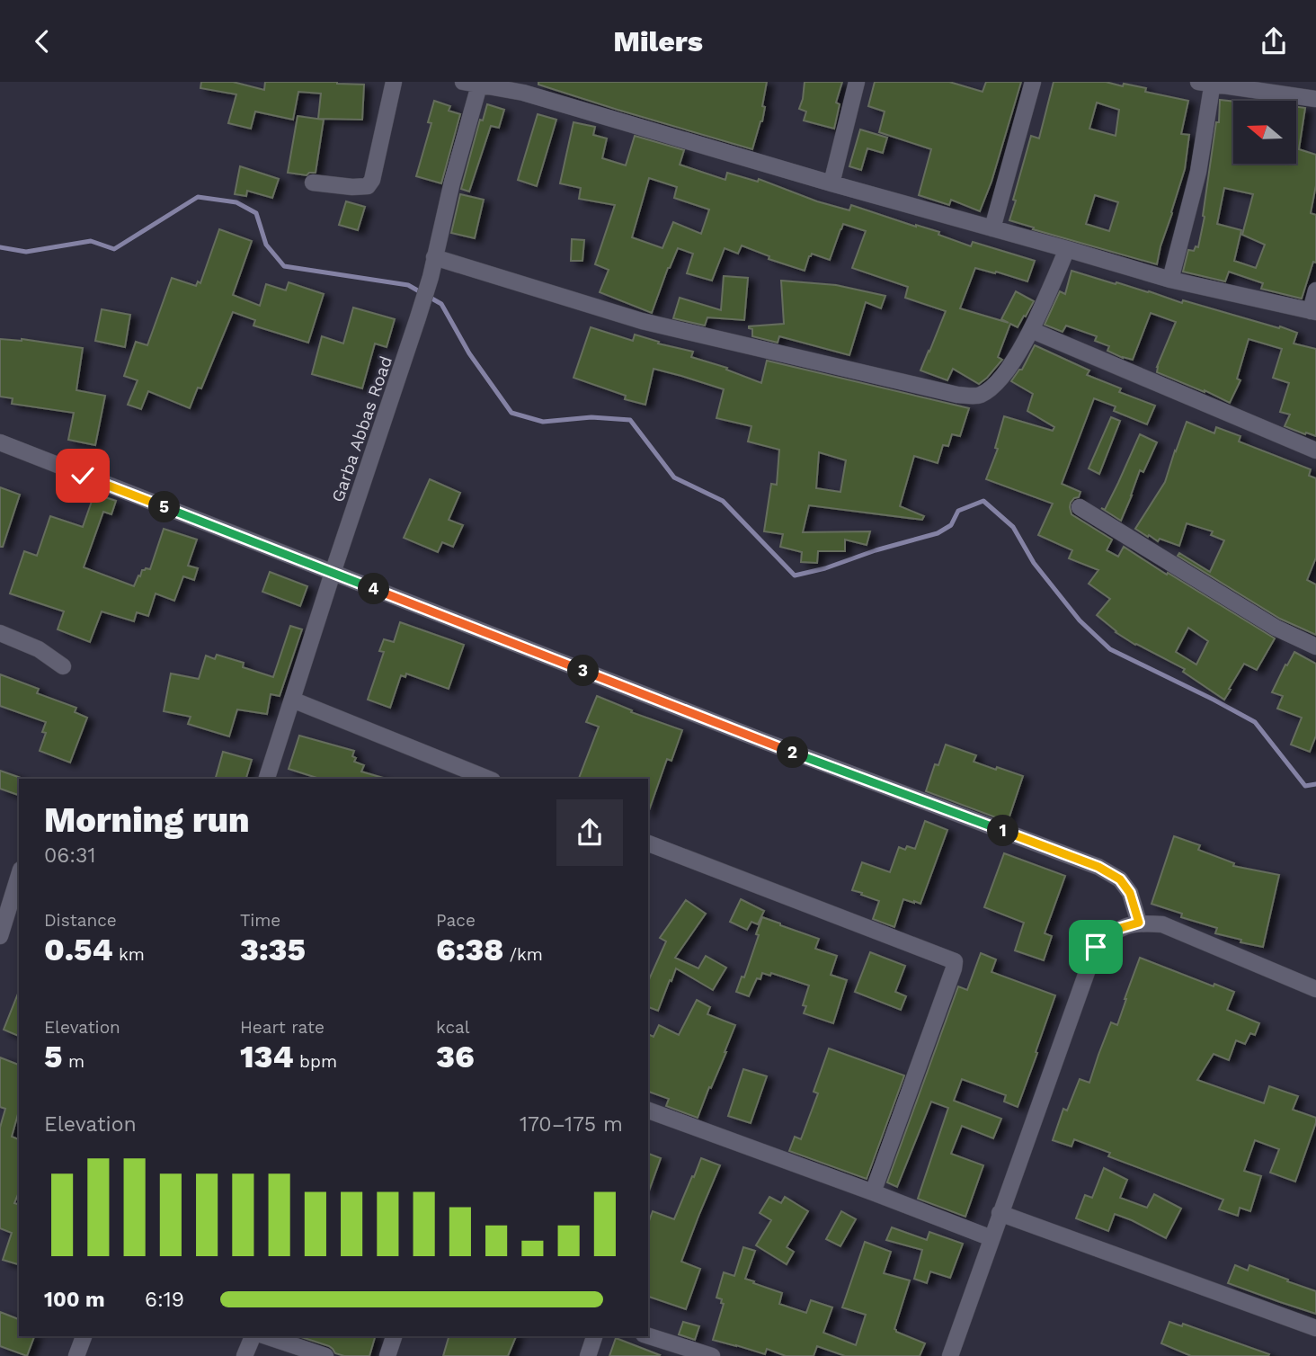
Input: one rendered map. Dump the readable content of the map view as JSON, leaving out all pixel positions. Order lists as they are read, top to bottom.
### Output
{
  "streets": {
    "street": ["Garba Abbas Road"]
  },
  "north": "left",
  "page": {
    "header": "Milers",
    "pins": [
      "5",
      "4",
      "3",
      "2",
      "1"
    ],
    "heading": ["Morning run", "06:31"],
    "stats": [
      ["Distance", "0.54 km"],
      ["Time", "3:35"],
      ["Pace", "6:38 /km"],
      ["Elevation", "5 m"],
      ["Heart rate", "134 bpm"],
      ["kcal", "36"]
    ],
    "chart": ["Elevation", "170–175 m"],
    "list": [
      {
        "name": "100 m",
        "note": "6:19"
      }
    ]
  }
}
